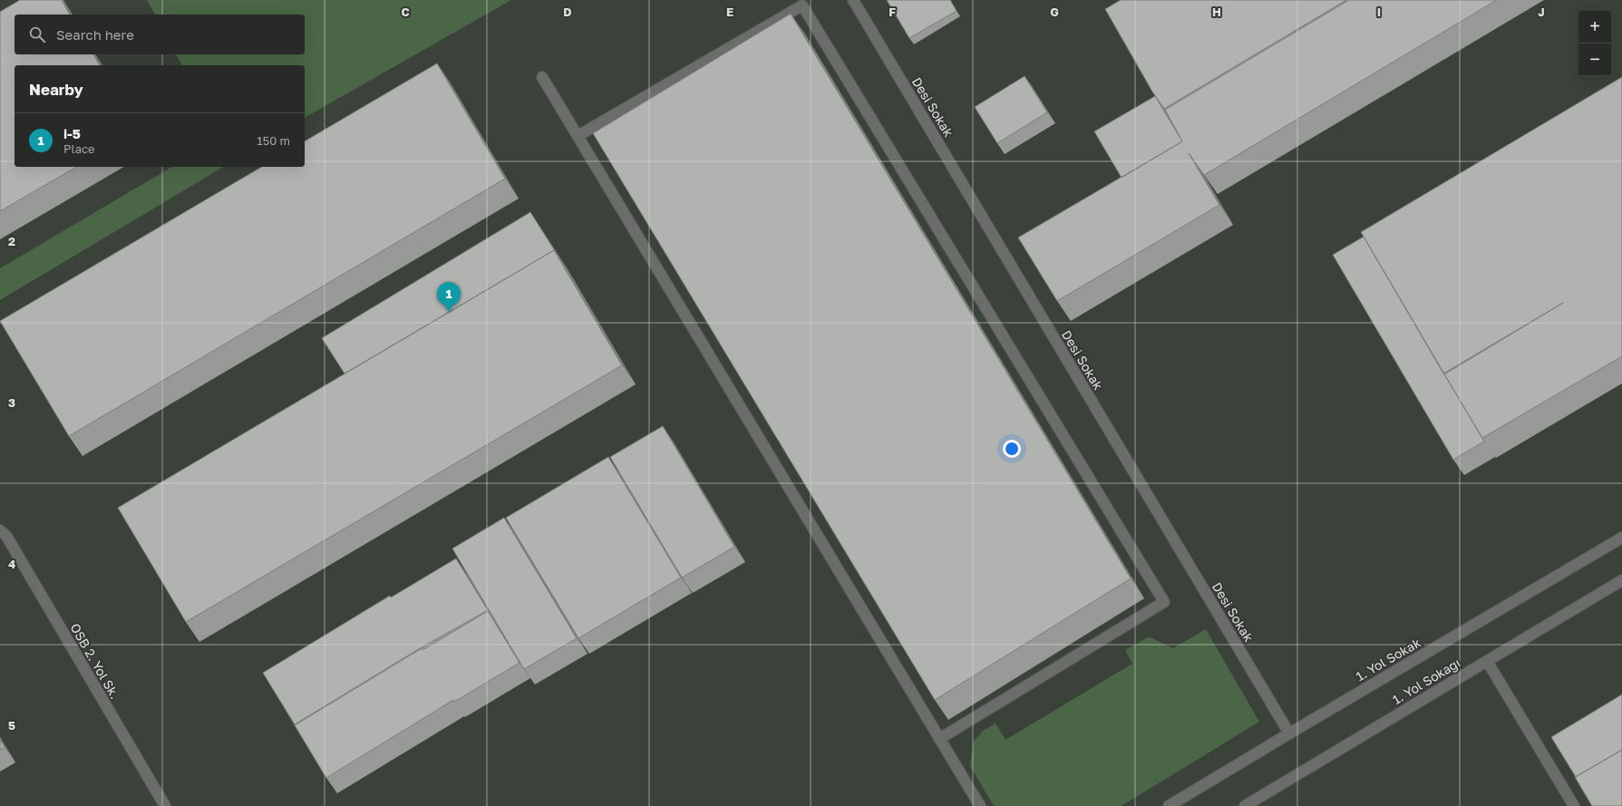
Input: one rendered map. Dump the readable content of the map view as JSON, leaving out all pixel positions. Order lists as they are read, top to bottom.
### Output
{
  "streets": {
    "street": [
      "Desi Sokak",
      "1. Yol Sokak",
      "OSB 2. Yol Sk.",
      "1. Yol Sokağı"
    ]
  },
  "crossings": [
    ["Desi Sokak", "1. Yol Sokak"]
  ],
  "page": {
    "map_buttons": ["+", "−"],
    "search": "Search here",
    "heading": "Nearby",
    "list": [
      {
        "mark": "1",
        "name": "i-5",
        "note": "Place",
        "value": "150 m"
      }
    ],
    "pins": "1"
  },
  "grid": {
    "columns": [
      "C",
      "D",
      "E",
      "F",
      "G",
      "H",
      "I",
      "J"
    ],
    "rows": [
      "2",
      "3",
      "4",
      "5"
    ]
  }
}
